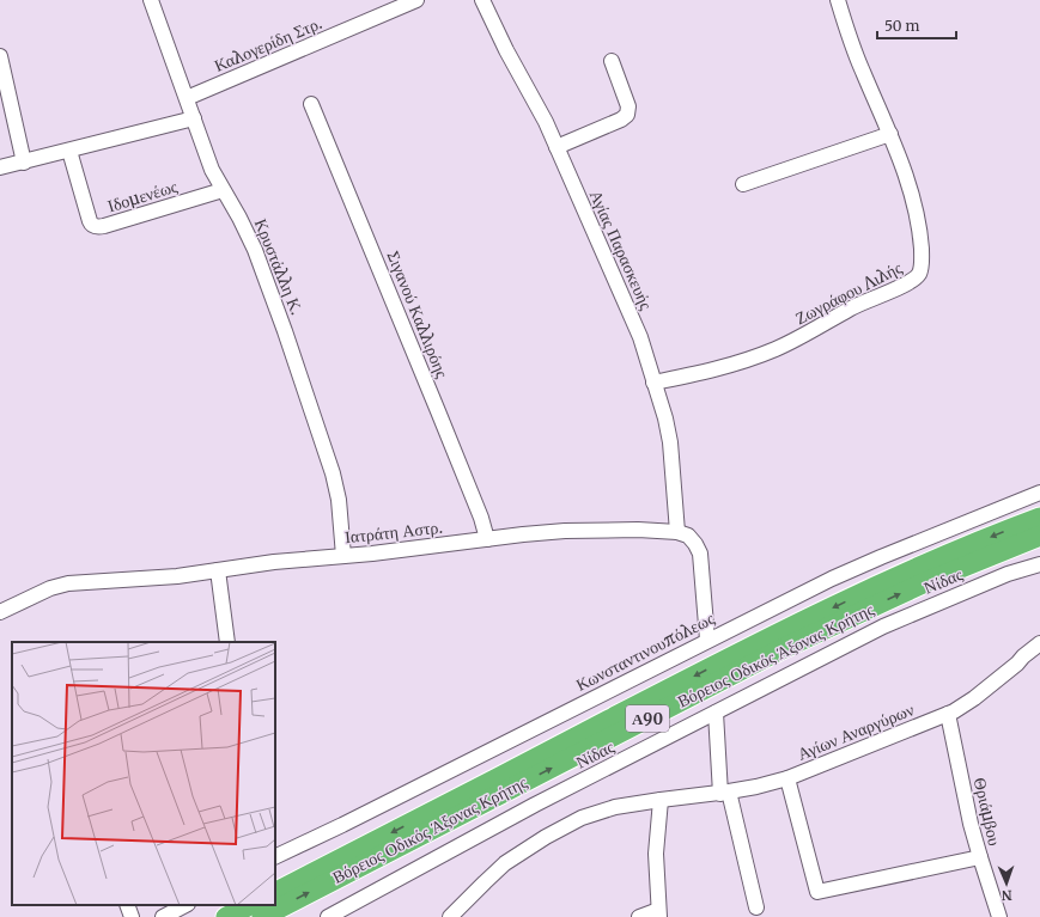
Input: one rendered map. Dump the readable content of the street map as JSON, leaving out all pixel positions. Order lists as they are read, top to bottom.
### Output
{
  "streets": {
    "highway": ["Βόρειος Οδικός Άξονας Κρήτης", "Α90"],
    "street": [
      "Καλογερίδη Στρ.",
      "Ιδομενέως",
      "Αγίας Παρασκευής",
      "Κρυστάλλη Κ.",
      "Ζωγράφου Λιλής",
      "Σιγανού Καλλιρόης",
      "Ιατράτη Αστρ.",
      "Νίδας",
      "Κωνσταντινουπόλεως",
      "Αγίων Αναργύρων",
      "Θριάμβου"
    ]
  },
  "crossings": [
    ["Καλογερίδη Στρ.", "Κρυστάλλη Κ."],
    ["Ιδομενέως", "Κρυστάλλη Κ."],
    ["Αγίας Παρασκευής", "Ζωγράφου Λιλής"],
    ["Αγίας Παρασκευής", "Ιατράτη Αστρ."],
    ["Κρυστάλλη Κ.", "Ιατράτη Αστρ."],
    ["Σιγανού Καλλιρόης", "Ιατράτη Αστρ."],
    ["Αγίων Αναργύρων", "Θριάμβου"]
  ],
  "scale_bar": "50 m",
  "north": "bottom"
}
